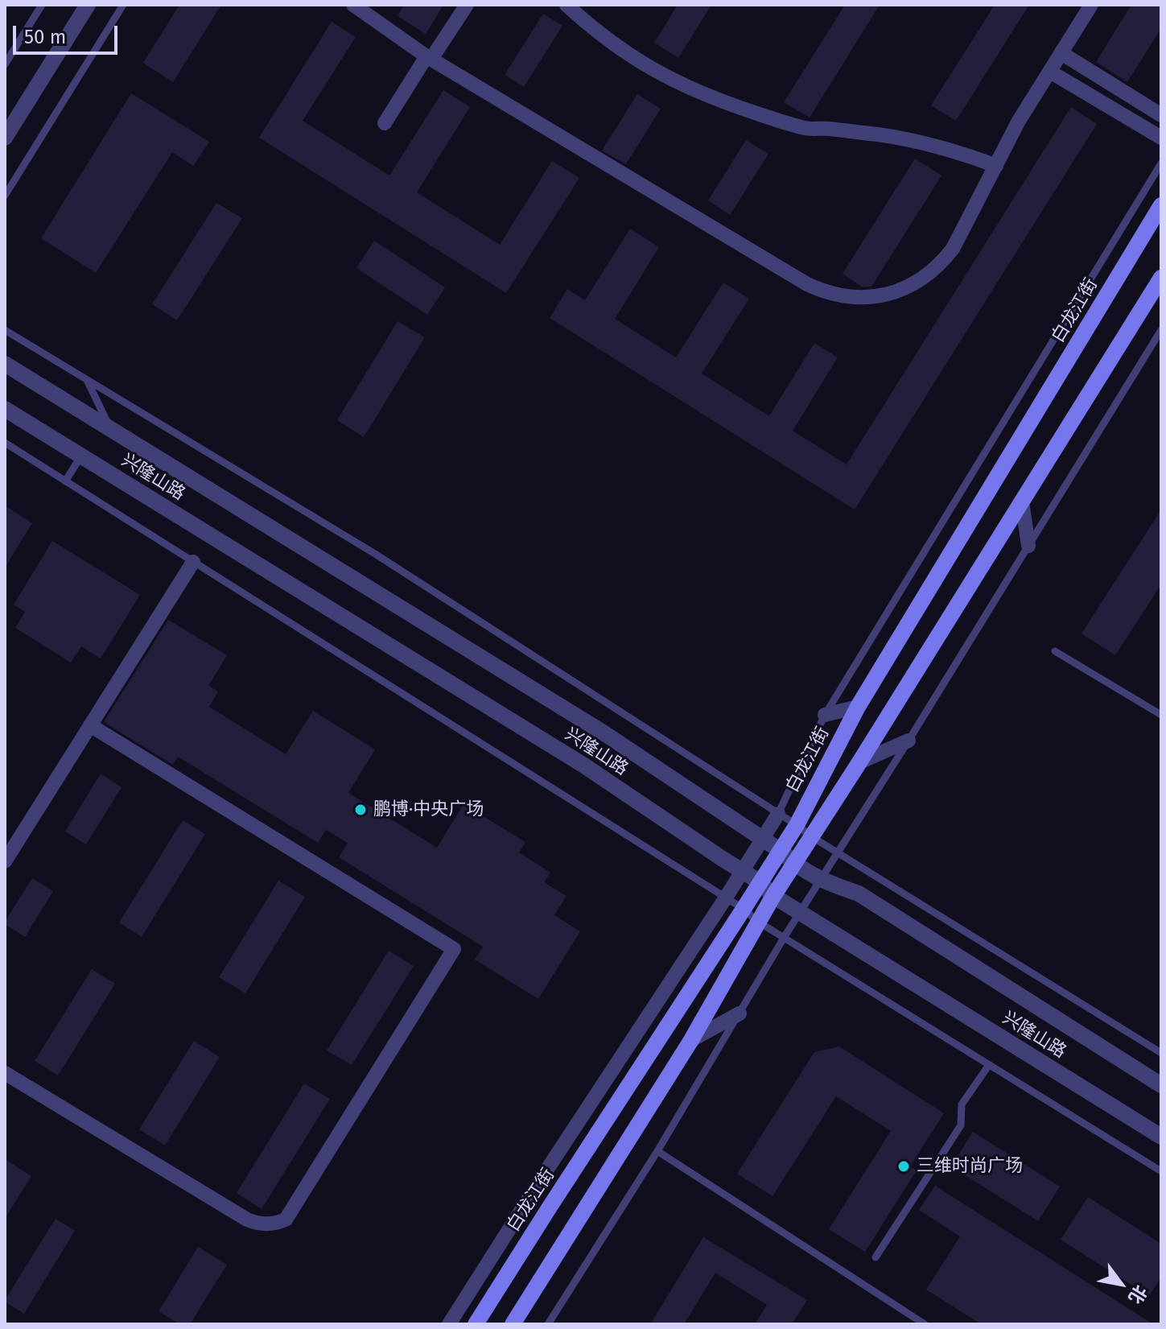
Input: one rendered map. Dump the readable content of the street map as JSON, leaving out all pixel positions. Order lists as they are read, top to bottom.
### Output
{
  "streets": {
    "main road": ["白龙江街"],
    "street": ["兴隆山路"]
  },
  "crossings": [
    ["白龙江街", "兴隆山路"]
  ],
  "places": ["鹏博·中央广场", "三维时尚广场"],
  "scale_bar": "50 m",
  "north": "bottom right"
}
